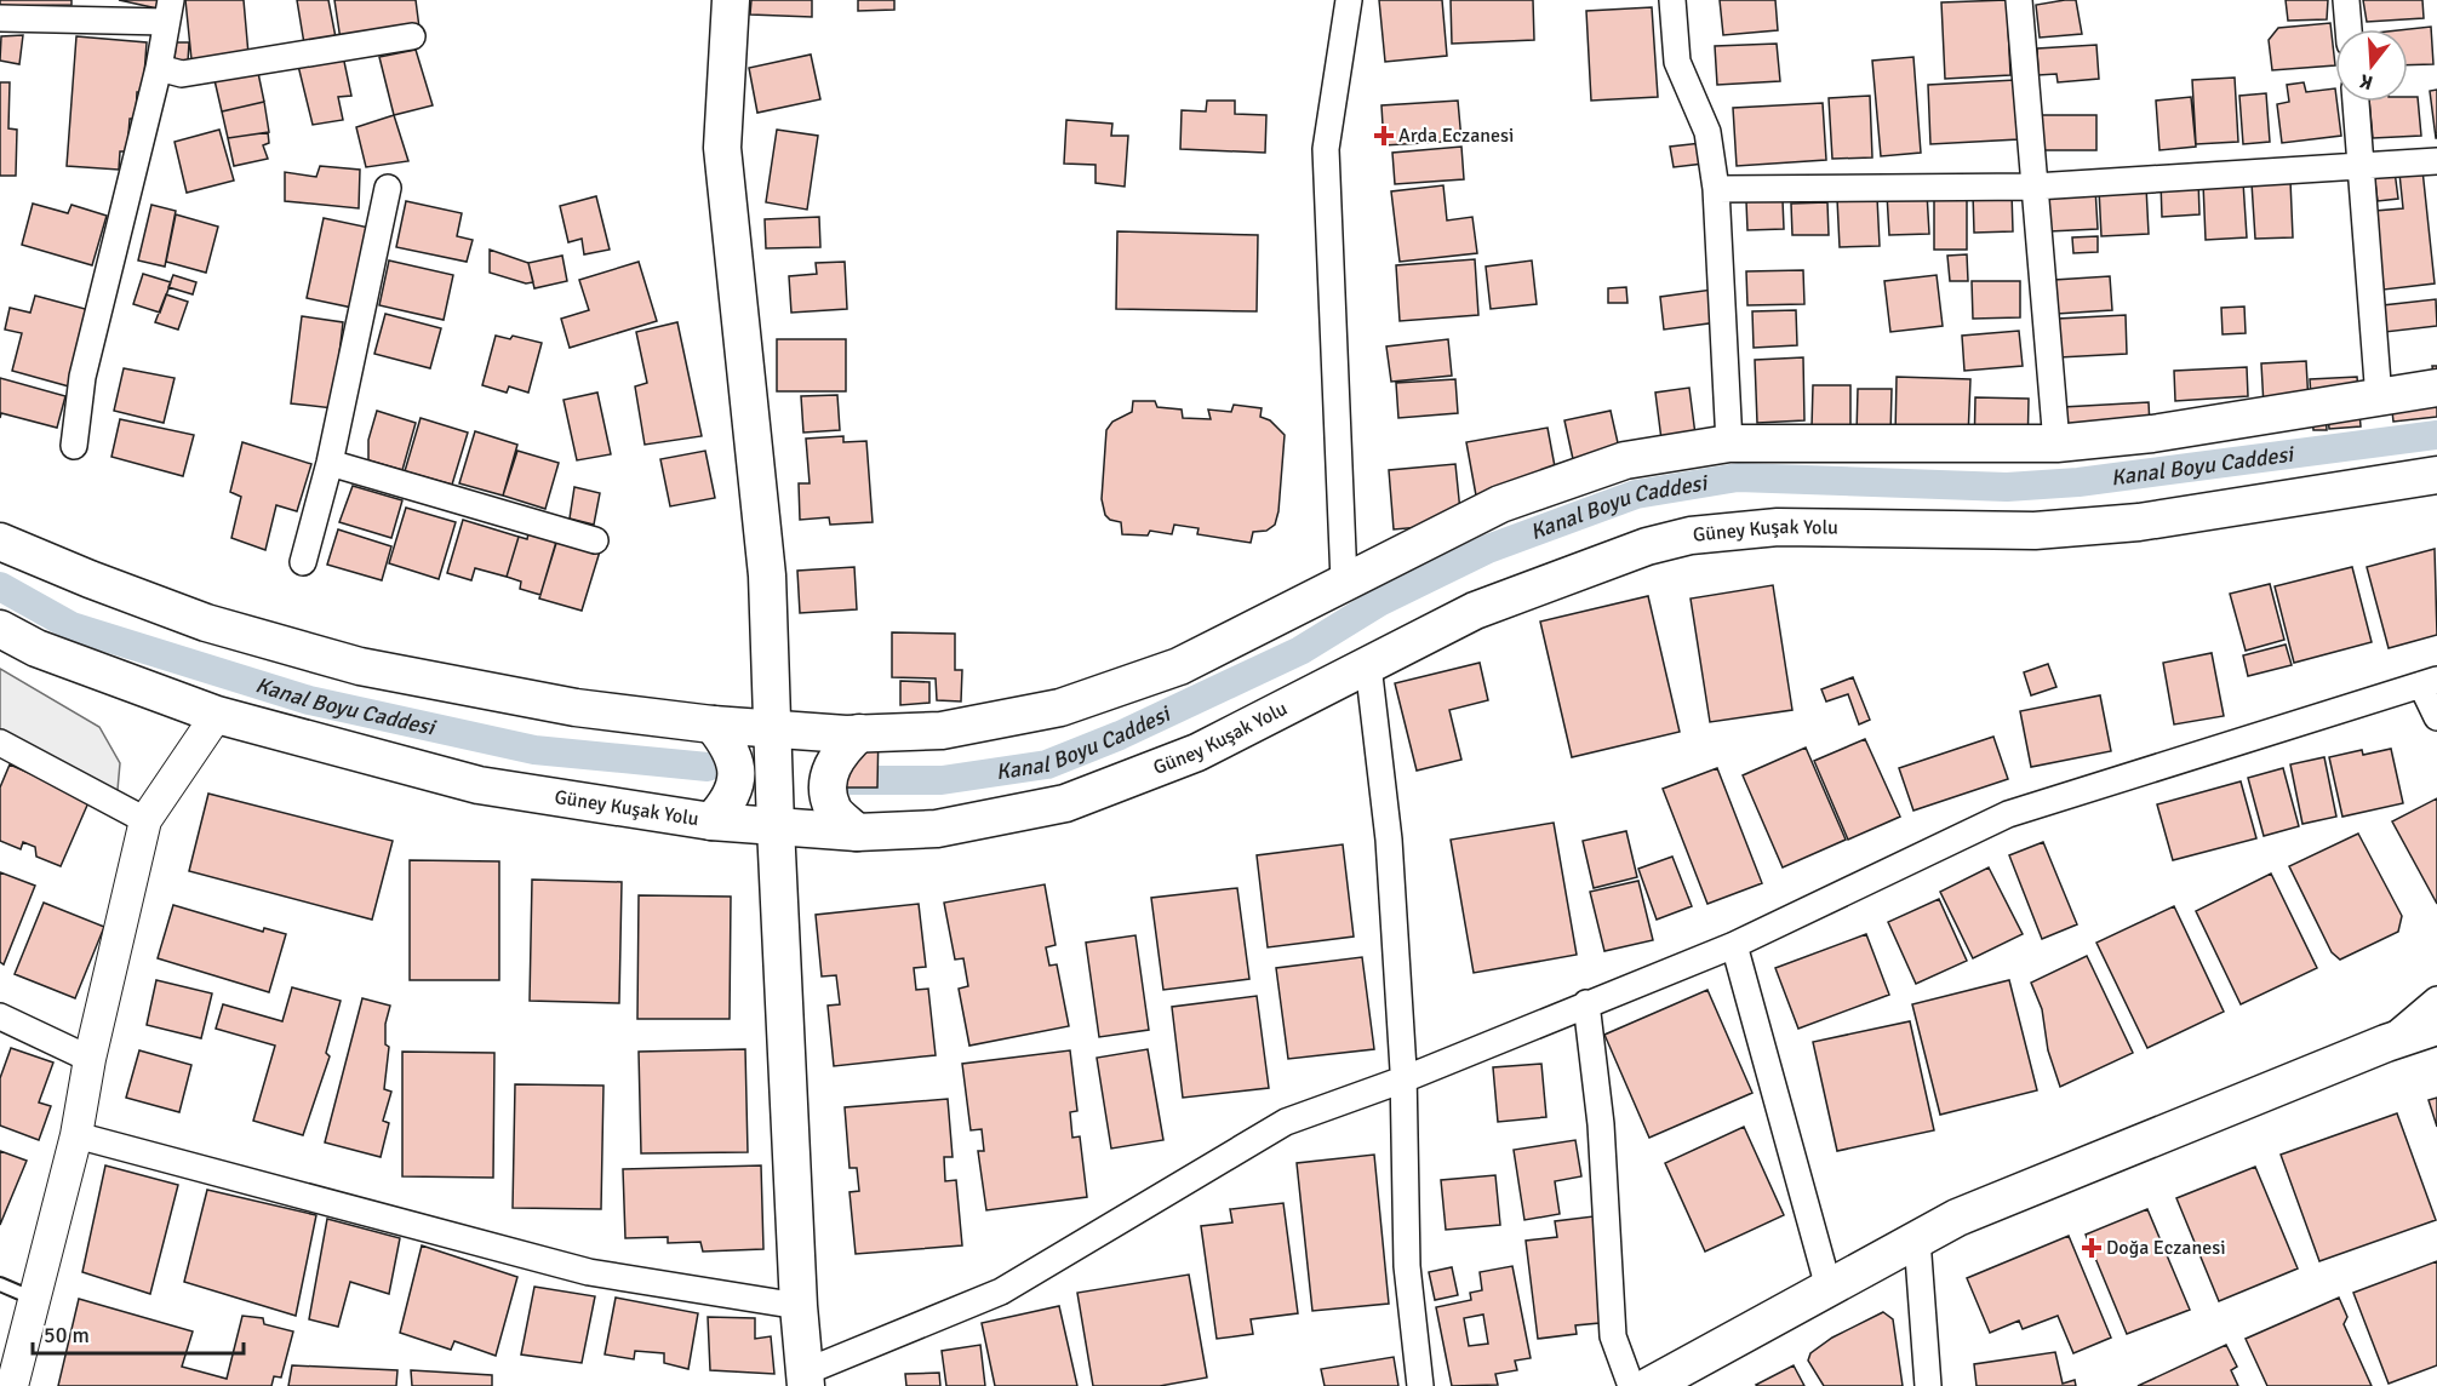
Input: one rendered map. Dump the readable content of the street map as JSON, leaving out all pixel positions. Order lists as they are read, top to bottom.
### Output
{
  "streets": {
    "main road": ["Güney Kuşak Yolu"]
  },
  "water": ["Kanal Boyu Caddesi"],
  "places": {
    "health": ["Arda Eczanesi", "Doğa Eczanesi"]
  },
  "scale_bar": "50 m",
  "north": "bottom"
}
